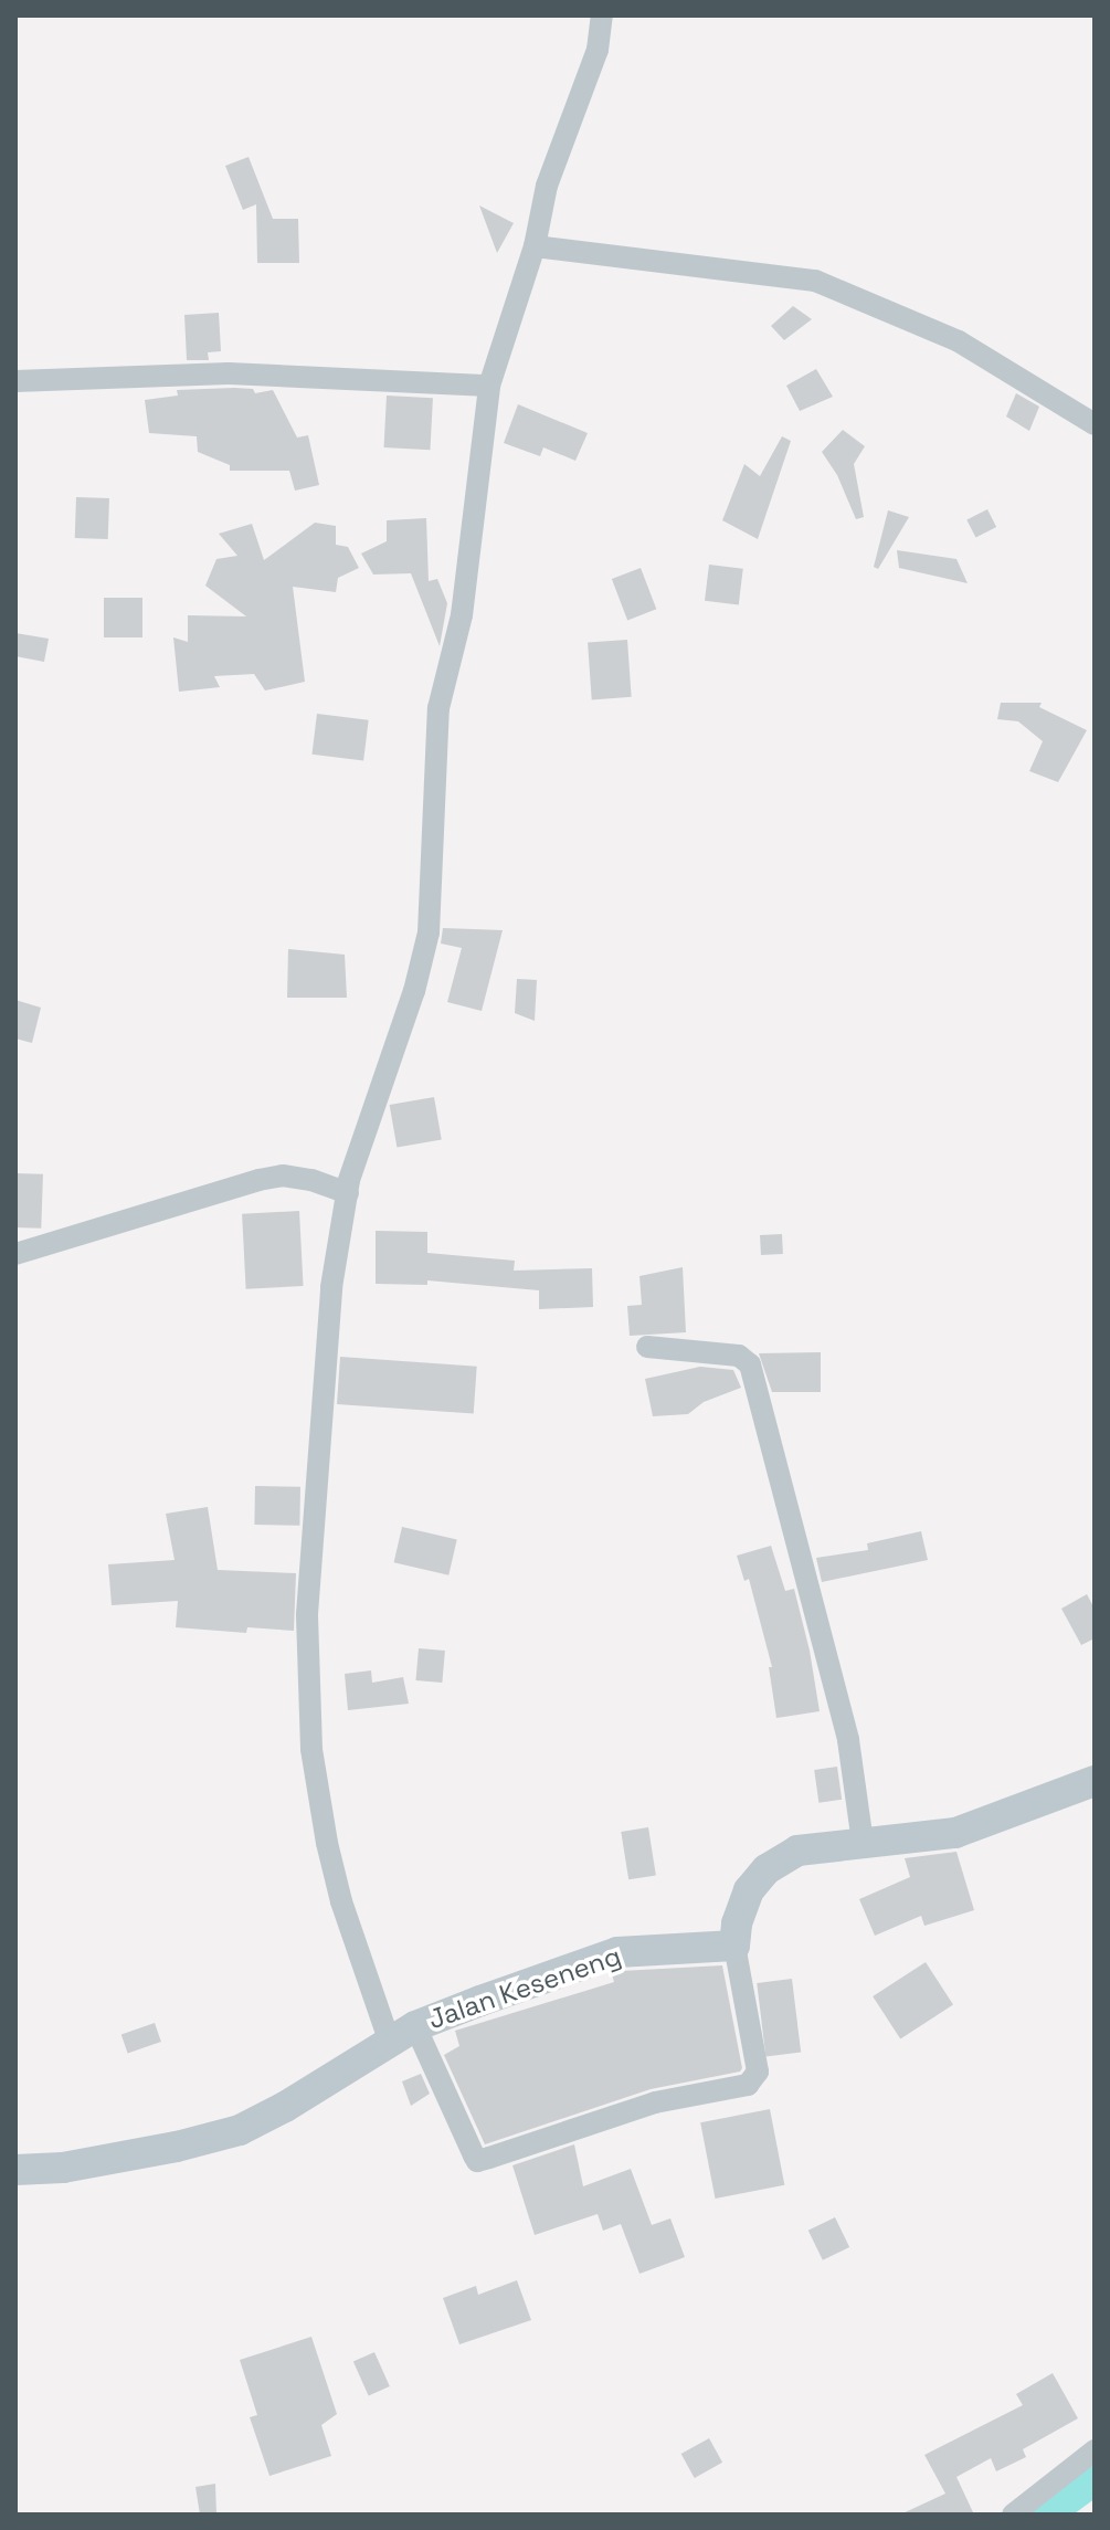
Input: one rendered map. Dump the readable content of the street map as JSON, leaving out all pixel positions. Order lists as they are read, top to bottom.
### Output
{
  "streets": {
    "street": ["Jalan Keseneng"]
  }
}
